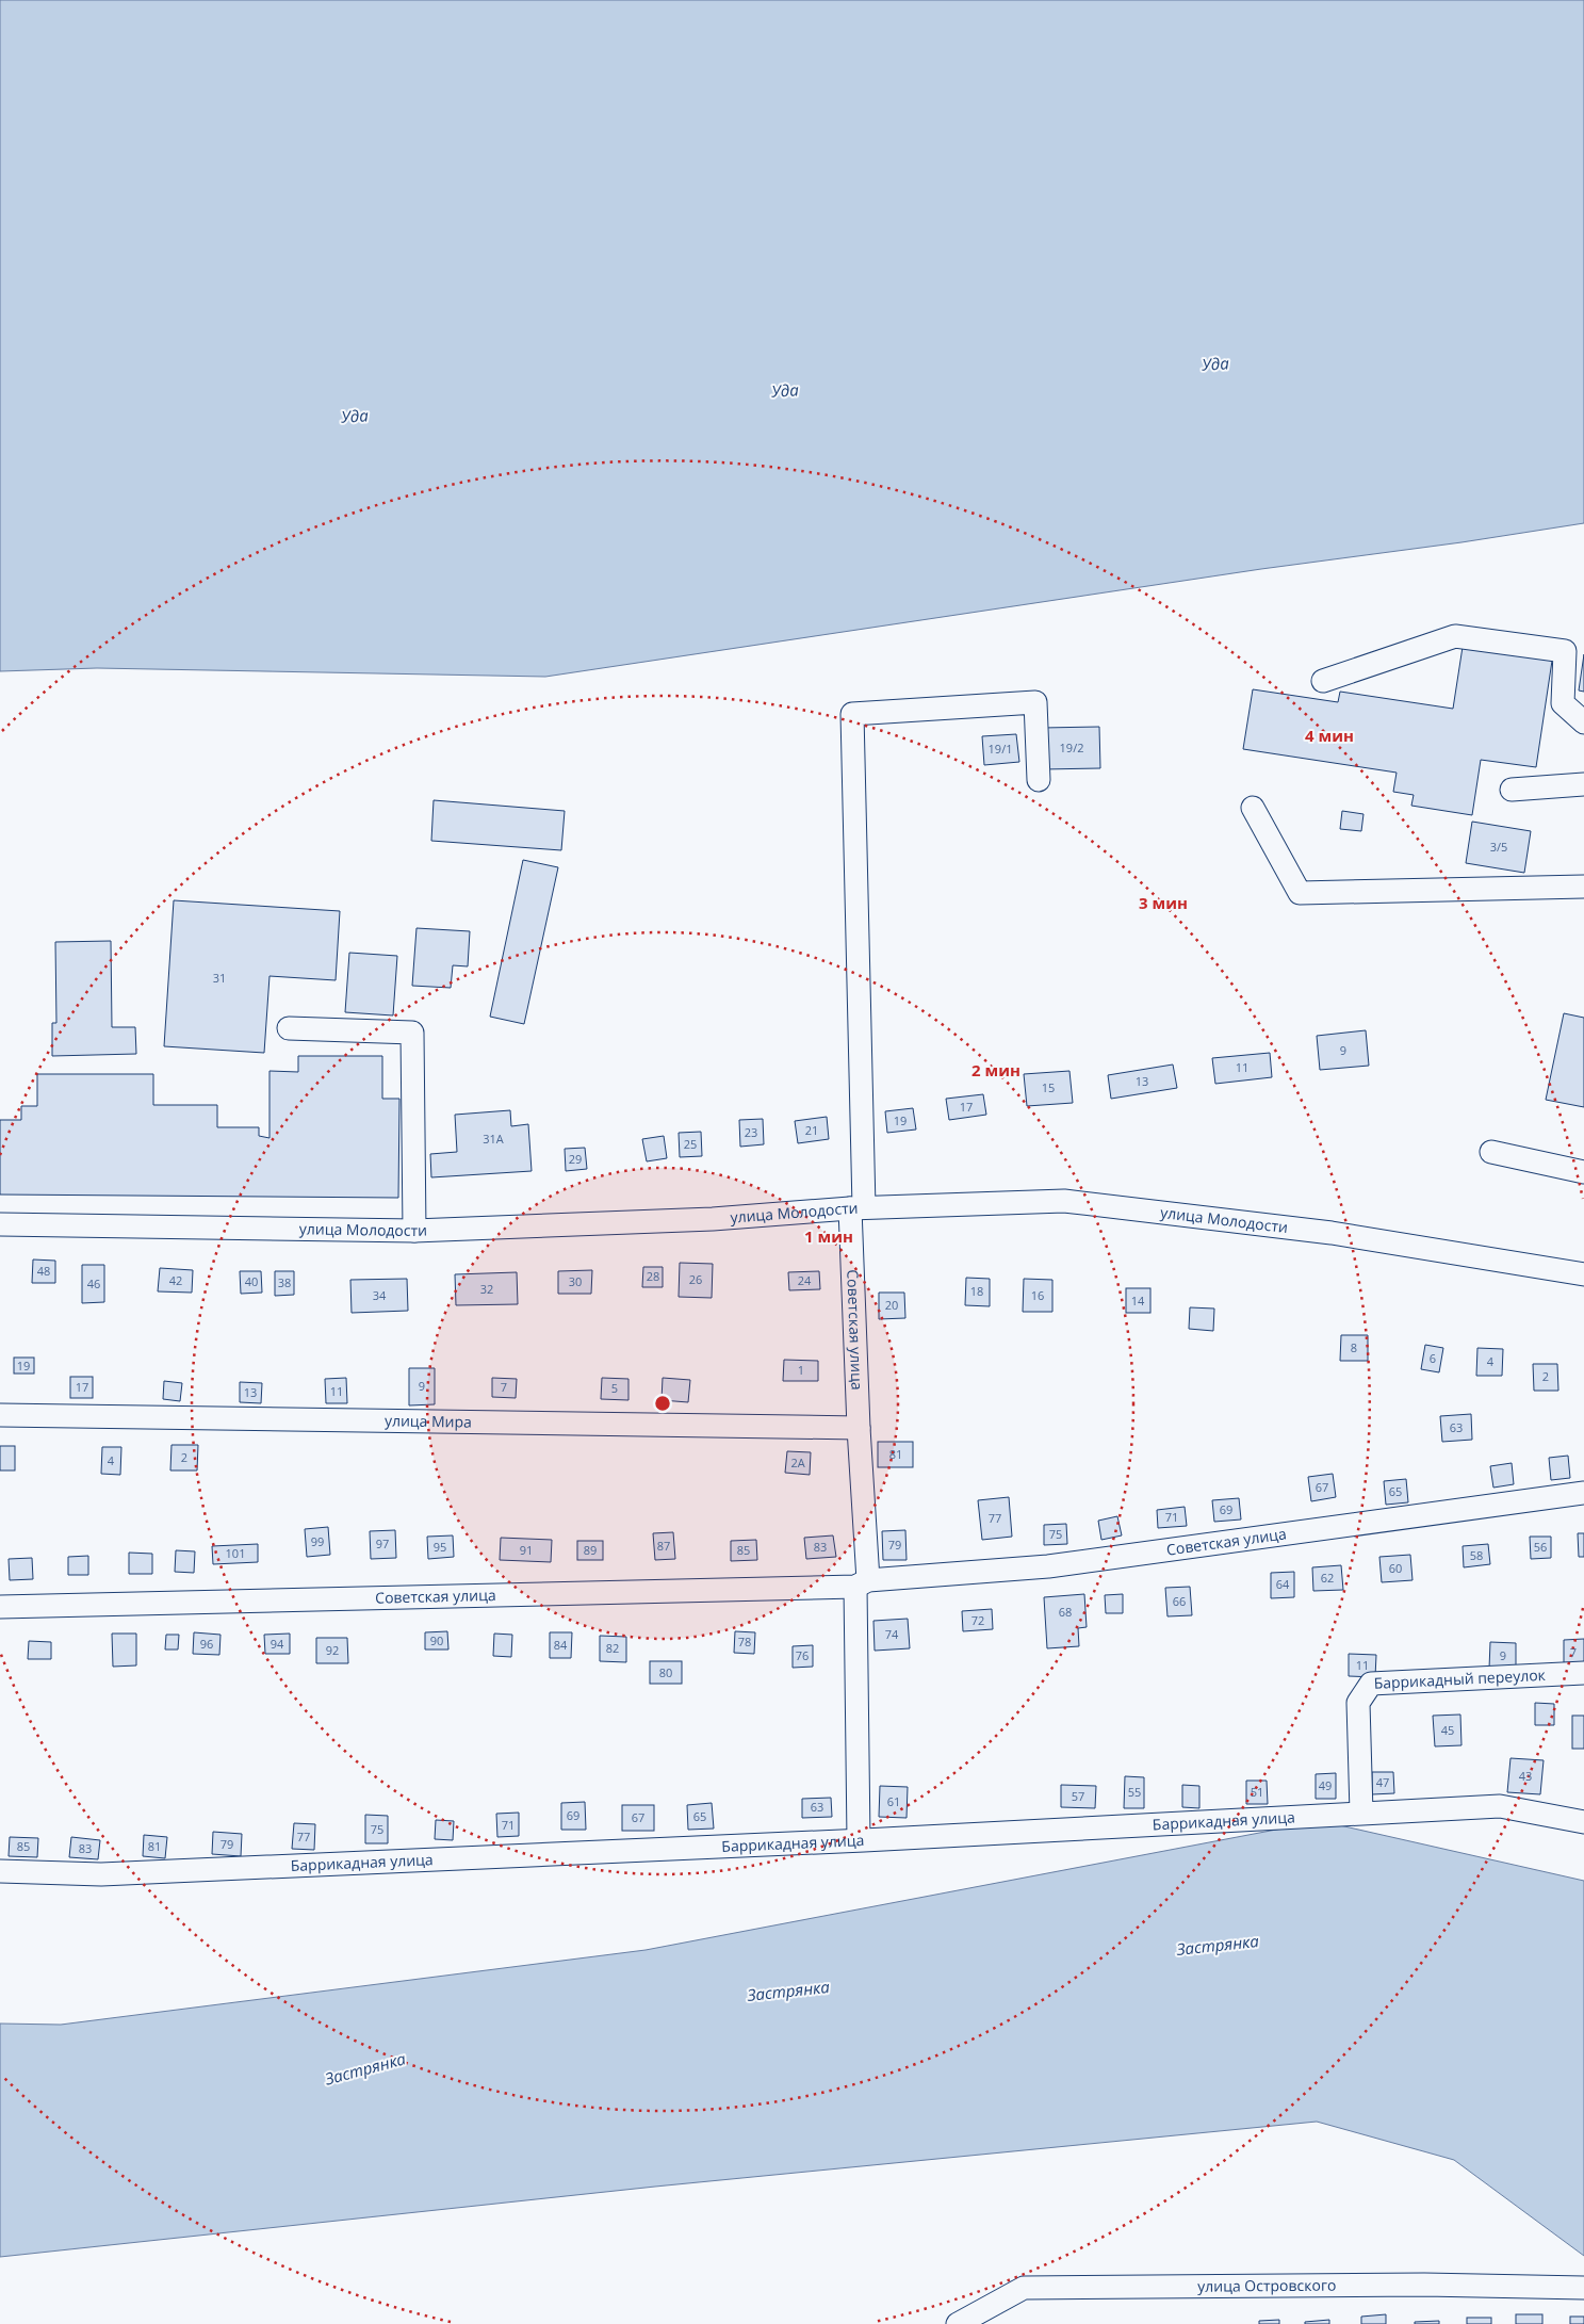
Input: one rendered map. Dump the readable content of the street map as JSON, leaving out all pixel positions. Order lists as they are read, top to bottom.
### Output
{
  "streets": {
    "street": [
      "улица Молодости",
      "Советская улица",
      "улица Мира",
      "Баррикадный переулок",
      "Баррикадная улица",
      "улица Островского"
    ]
  },
  "crossings": [
    ["улица Молодости", "Советская улица"],
    ["Советская улица", "улица Мира"],
    ["Баррикадный переулок", "Баррикадная улица"]
  ],
  "water": ["Уда", "Застрянка"],
  "house_numbers": [
    "19/2",
    "19/1",
    "3/5",
    "31",
    "9",
    "11",
    "13",
    "15",
    "17",
    "19",
    "21",
    "23",
    "31А",
    "25",
    "29",
    "48",
    "28",
    "26",
    "42",
    "24",
    "40",
    "30",
    "38",
    "46",
    "32",
    "18",
    "34",
    "16",
    "14",
    "20",
    "8",
    "6",
    "4",
    "19",
    "1",
    "2",
    "9",
    "17",
    "7",
    "5",
    "11",
    "13",
    "63",
    "81",
    "2",
    "4",
    "2А",
    "67",
    "65",
    "69",
    "71",
    "77",
    "75",
    "99",
    "97",
    "79",
    "87",
    "95",
    "83",
    "56",
    "91",
    "89",
    "85",
    "101",
    "58",
    "60",
    "62",
    "64",
    "66",
    "68",
    "72",
    "74",
    "90",
    "78",
    "96",
    "94",
    "84",
    "82",
    "92",
    "7",
    "76",
    "9",
    "11",
    "80",
    "45",
    "43",
    "47",
    "49",
    "55",
    "51",
    "57",
    "61",
    "63",
    "69",
    "65",
    "67",
    "71",
    "75",
    "77",
    "79",
    "85",
    "81",
    "83"
  ],
  "rings": [
    "4 мин",
    "3 мин",
    "2 мин",
    "1 мин"
  ]
}
